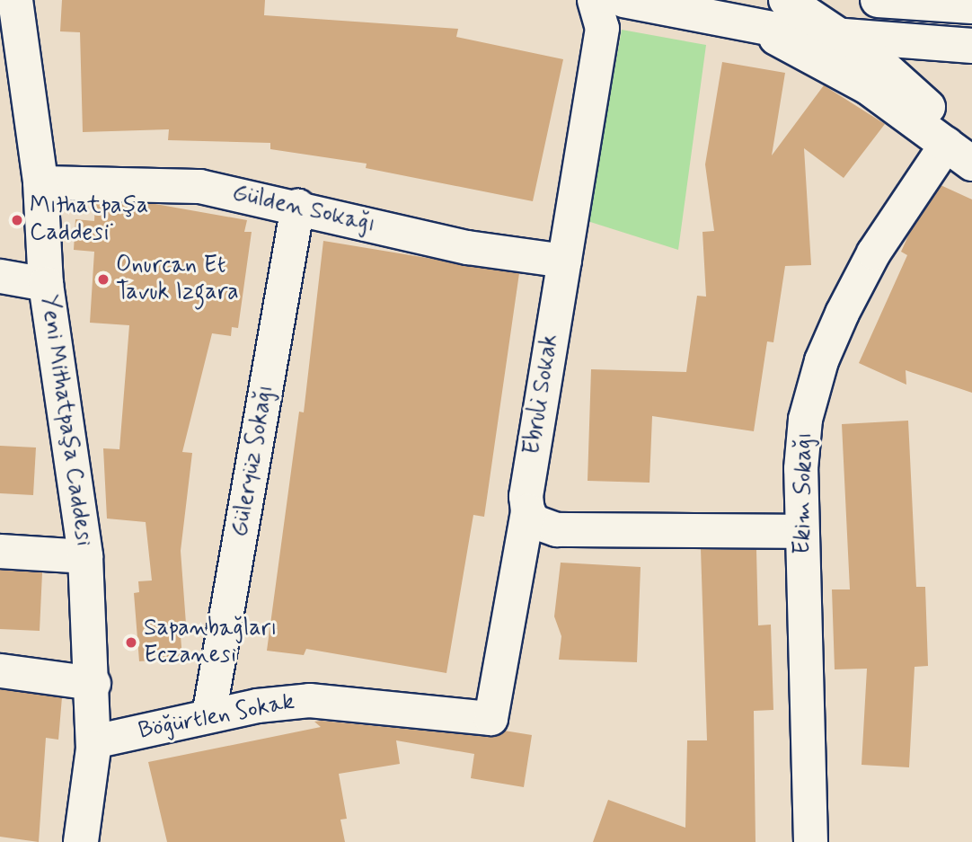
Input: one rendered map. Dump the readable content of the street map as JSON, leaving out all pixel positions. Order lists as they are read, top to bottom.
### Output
{
  "streets": {
    "street": [
      "Gülden Sokağı",
      "Ebruli Sokak",
      "Yeni Mithatpaşa Caddesi",
      "Güleryüz Sokağı",
      "Ekim Sokağı",
      "Böğürtlen Sokak"
    ]
  },
  "crossings": [
    ["Gülden Sokağı", "Ebruli Sokak"],
    ["Gülden Sokağı", "Yeni Mithatpaşa Caddesi"],
    ["Gülden Sokağı", "Güleryüz Sokağı"],
    ["Ebruli Sokak", "Böğürtlen Sokak"],
    ["Yeni Mithatpaşa Caddesi", "Böğürtlen Sokak"],
    ["Güleryüz Sokağı", "Böğürtlen Sokak"]
  ],
  "places": ["Mi̇thatpaşa Caddesi̇", "Onurcan Et Tavuk Izgara", "Sapanbağları Eczanesi"]
}
